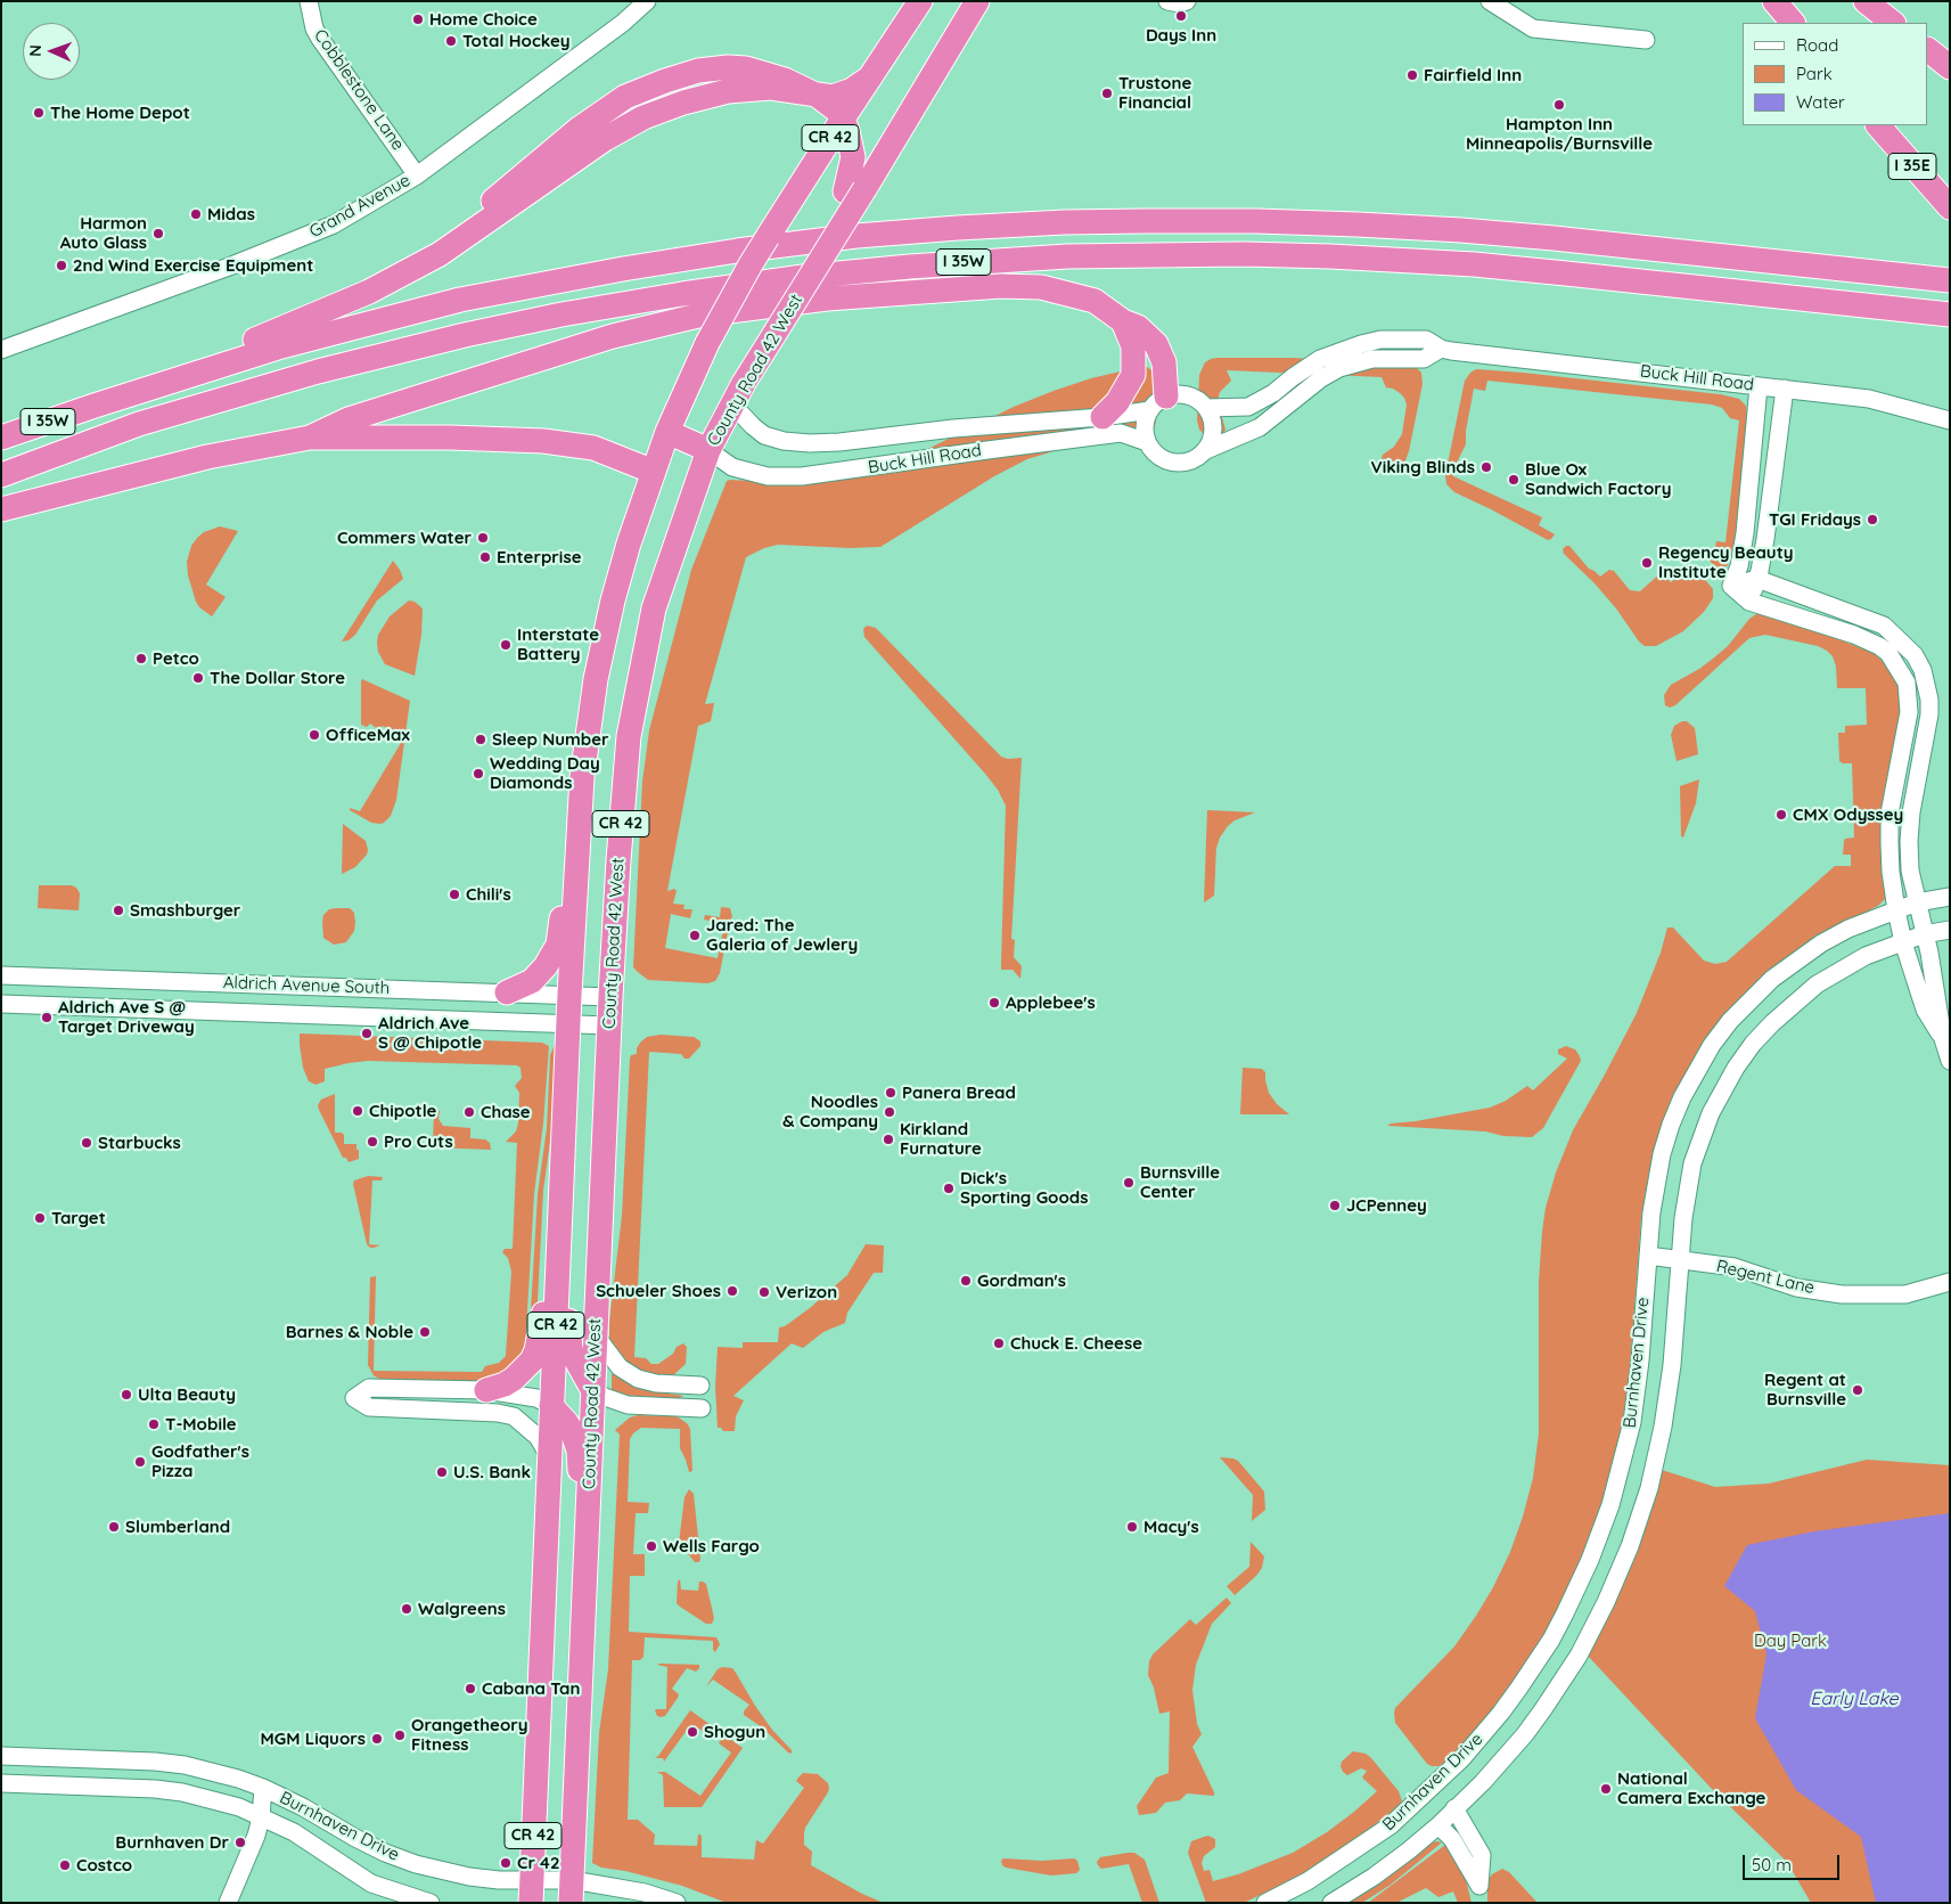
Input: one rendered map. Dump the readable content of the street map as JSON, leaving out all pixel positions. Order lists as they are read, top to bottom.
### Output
{
  "streets": {
    "highway": [
      "CR 42",
      "I 35E",
      "I 35W",
      "County Road 42 West"
    ],
    "street": [
      "Cobblestone Lane",
      "Grand Avenue",
      "Buck Hill Road",
      "Aldrich Avenue South",
      "Regent Lane",
      "Burnhaven Drive"
    ]
  },
  "crossings": [
    ["Cobblestone Lane", "Grand Avenue"],
    ["CR 42", "County Road 42 West"],
    ["CR 42", "Aldrich Avenue South"],
    ["CR 42", "Burnhaven Drive"],
    ["County Road 42 West", "Buck Hill Road"],
    ["County Road 42 West", "Aldrich Avenue South"],
    ["County Road 42 West", "Burnhaven Drive"],
    ["Regent Lane", "Burnhaven Drive"]
  ],
  "water": ["Early Lake"],
  "parks": ["Day Park"],
  "places": [
    "Days Inn",
    "Home Choice",
    "Total Hockey",
    "Fairfield Inn",
    "Trustone Financial",
    "Hampton Inn Minneapolis/Burnsville",
    "The Home Depot",
    "Midas",
    "Harmon Auto Glass",
    "2nd Wind Exercise Equipment",
    "Viking Blinds",
    "Blue Ox Sandwich Factory",
    "TGI Fridays",
    "Commers Water",
    "Enterprise",
    "Regency Beauty Institute",
    "Interstate Battery",
    "Petco",
    "The Dollar Store",
    "OfficeMax",
    "Sleep Number",
    "Wedding Day Diamonds",
    "CMX Odyssey",
    "Chili's",
    "Smashburger",
    "Jared: The Galeria of Jewlery",
    "Applebee's",
    "Aldrich Ave S @ Target Driveway",
    "Aldrich Ave S @ Chipotle",
    "Panera Bread",
    "Chipotle",
    "Chase",
    "Noodles & Company",
    "Kirkland Furnature",
    "Pro Cuts",
    "Starbucks",
    "Burnsville Center",
    "Dick's Sporting Goods",
    "JCPenney",
    "Target",
    "Gordman's",
    "Schueler Shoes",
    "Verizon",
    "Barnes & Noble",
    "Chuck E. Cheese",
    "Regent at Burnsville",
    "Ulta Beauty",
    "T-Mobile",
    "Godfather's Pizza",
    "U.S. Bank",
    "Slumberland",
    "Macy's",
    "Wells Fargo",
    "Walgreens",
    "Cabana Tan",
    "Shogun",
    "Orangetheory Fitness",
    "MGM Liquors",
    "National Camera Exchange",
    "Burnhaven Dr",
    "Cr 42",
    "Costco"
  ],
  "legend": ["Road", "Park", "Water"],
  "scale_bar": "50 m",
  "north": "left"
}
